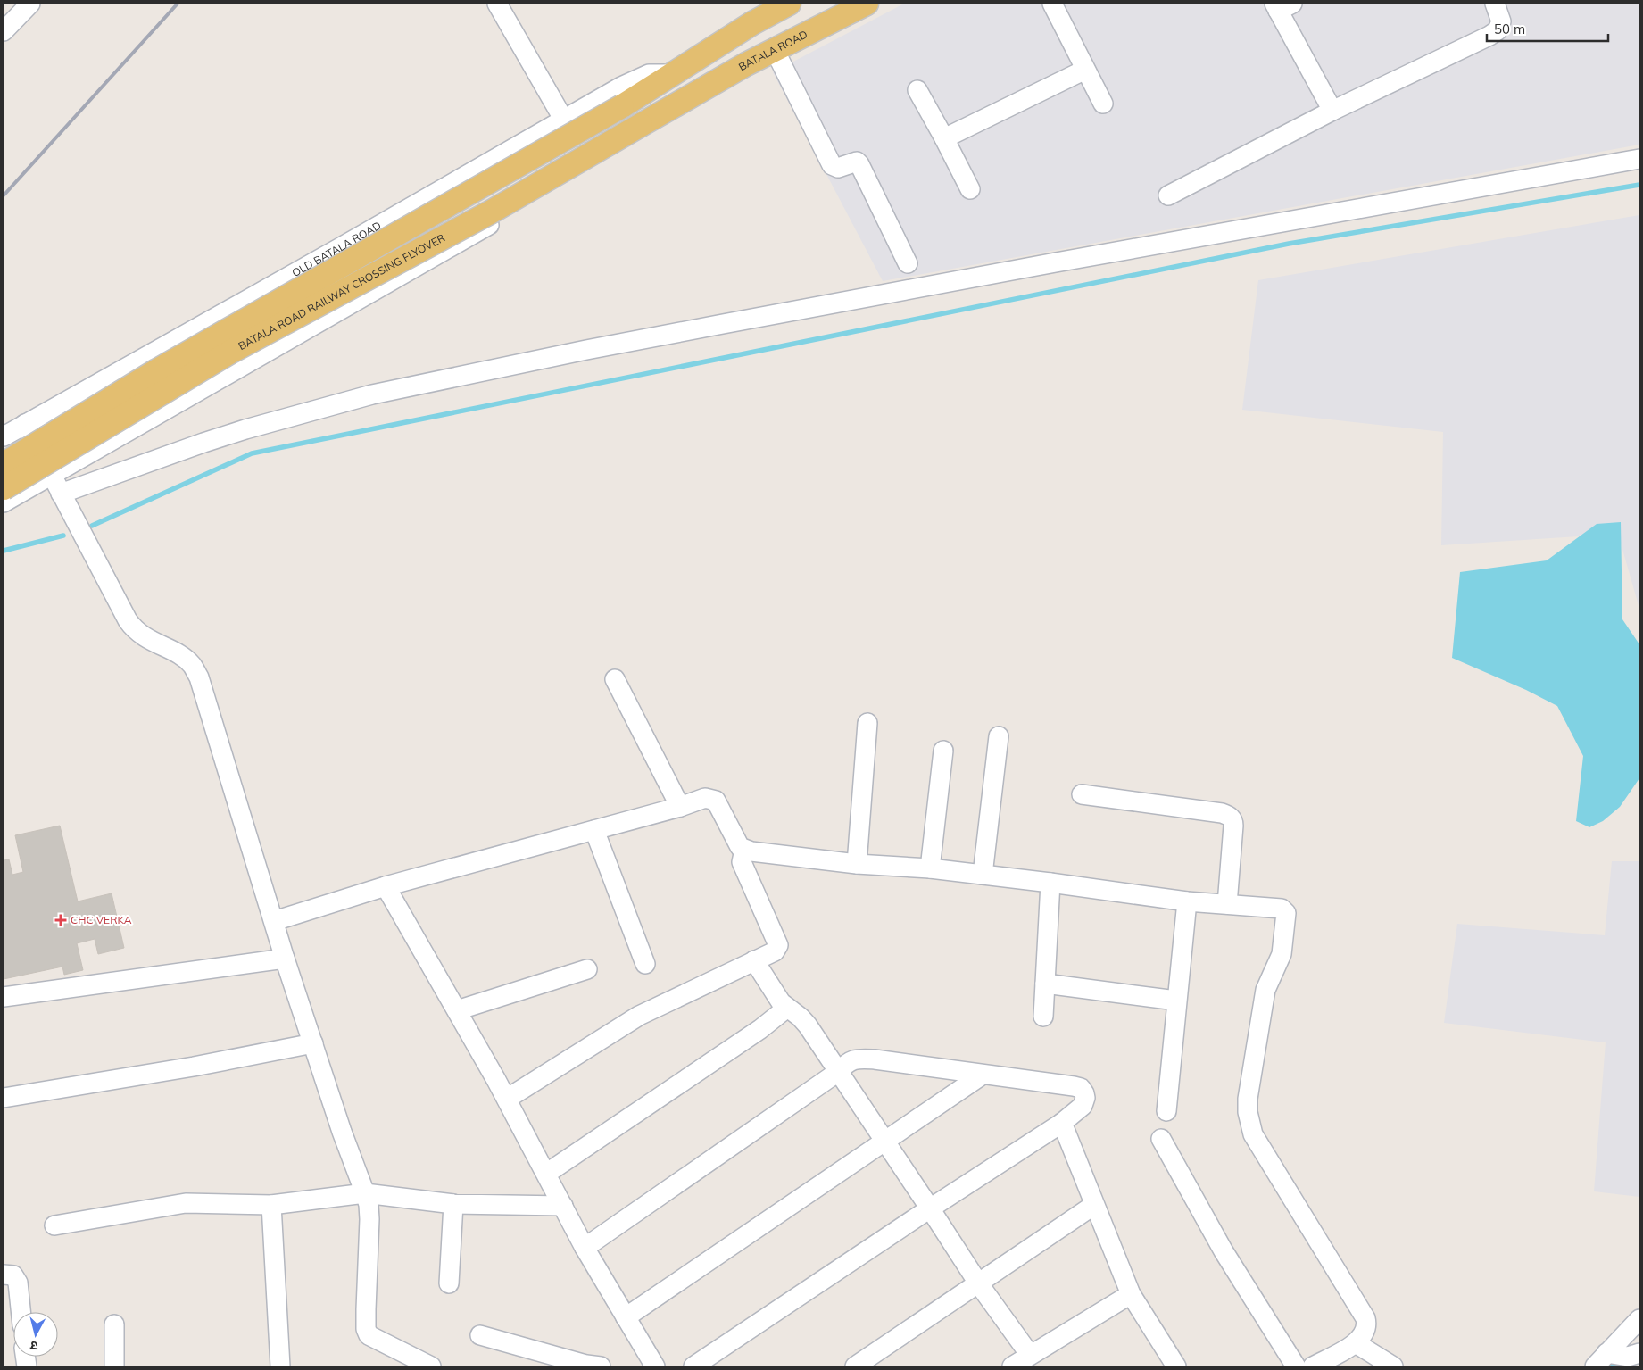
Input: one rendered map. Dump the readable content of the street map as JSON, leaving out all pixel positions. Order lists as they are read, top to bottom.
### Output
{
  "streets": {
    "main road": ["BATALA ROAD", "BATALA ROAD RAILWAY CROSSING FLYOVER"],
    "street": ["OLD BATALA ROAD"]
  },
  "crossings": [
    ["BATALA ROAD", "BATALA ROAD RAILWAY CROSSING FLYOVER"],
    ["OLD BATALA ROAD", "BATALA ROAD RAILWAY CROSSING FLYOVER"]
  ],
  "places": {
    "health": ["CHC VERKA"]
  },
  "scale_bar": "50 m",
  "north": "bottom"
}
